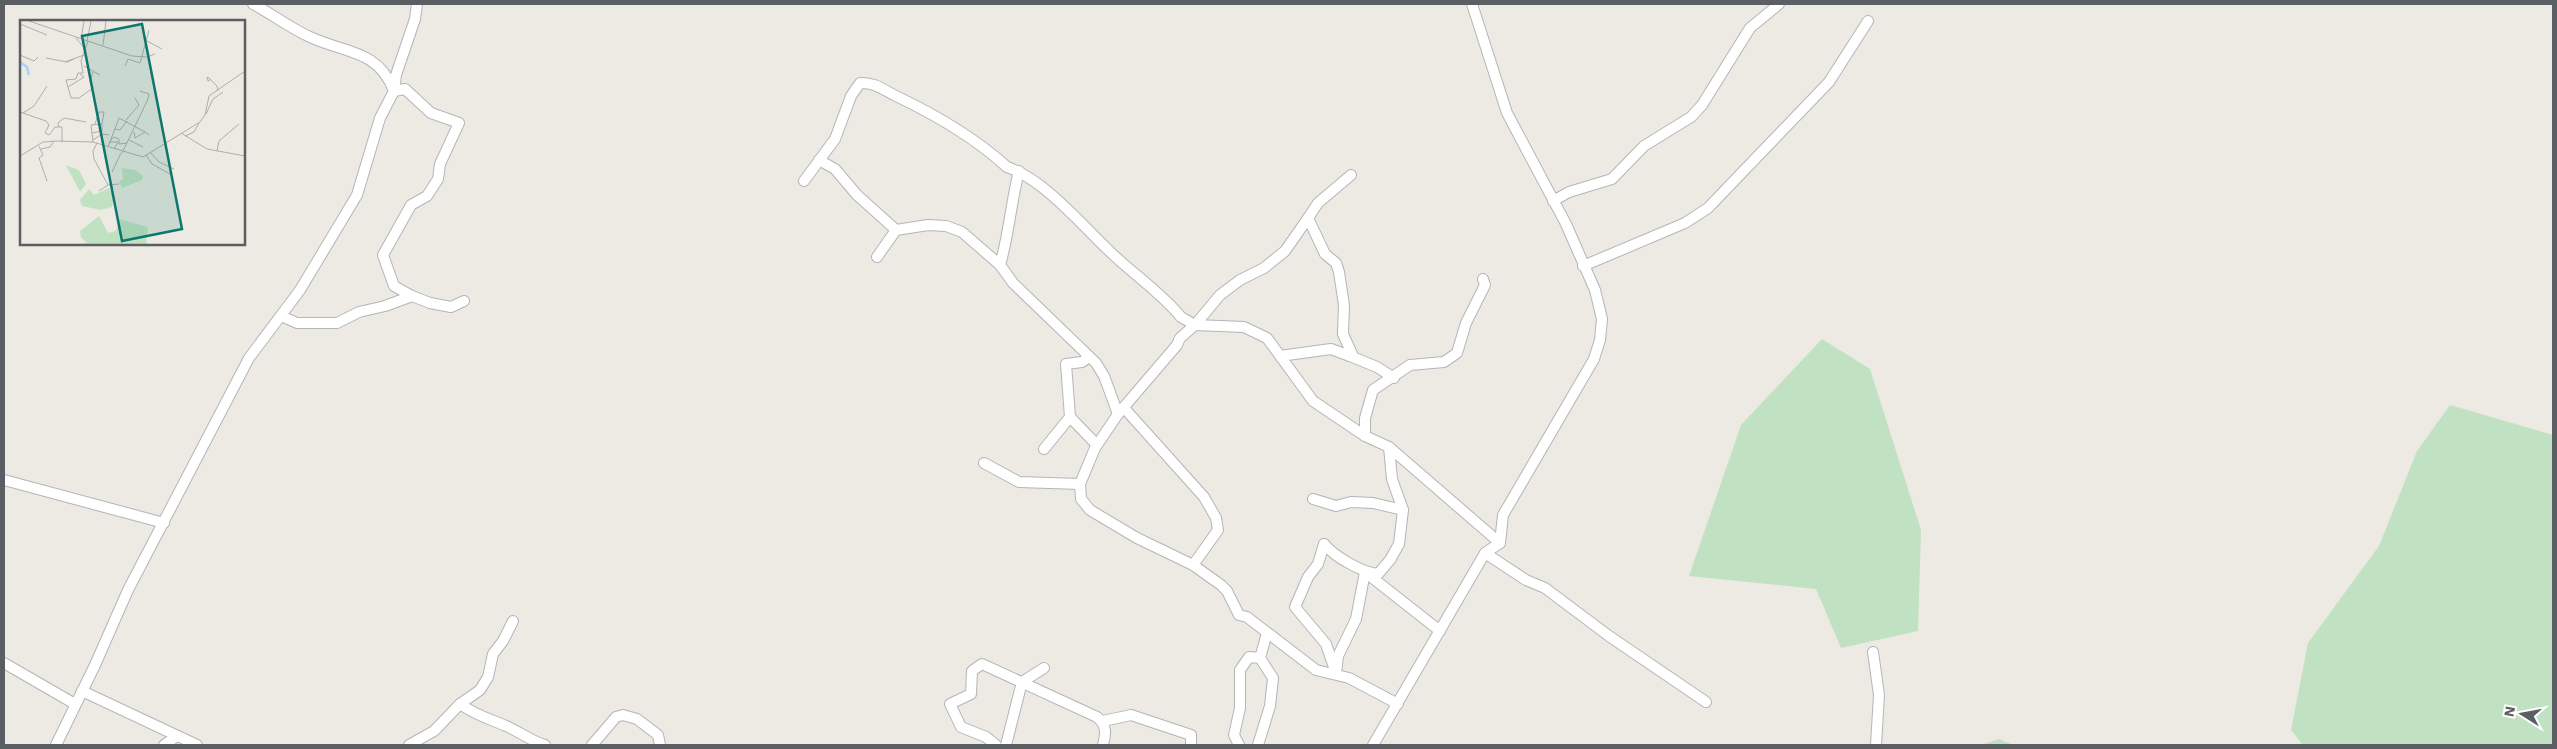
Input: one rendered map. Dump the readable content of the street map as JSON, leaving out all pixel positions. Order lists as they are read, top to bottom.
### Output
{
  "north": "left"
}
